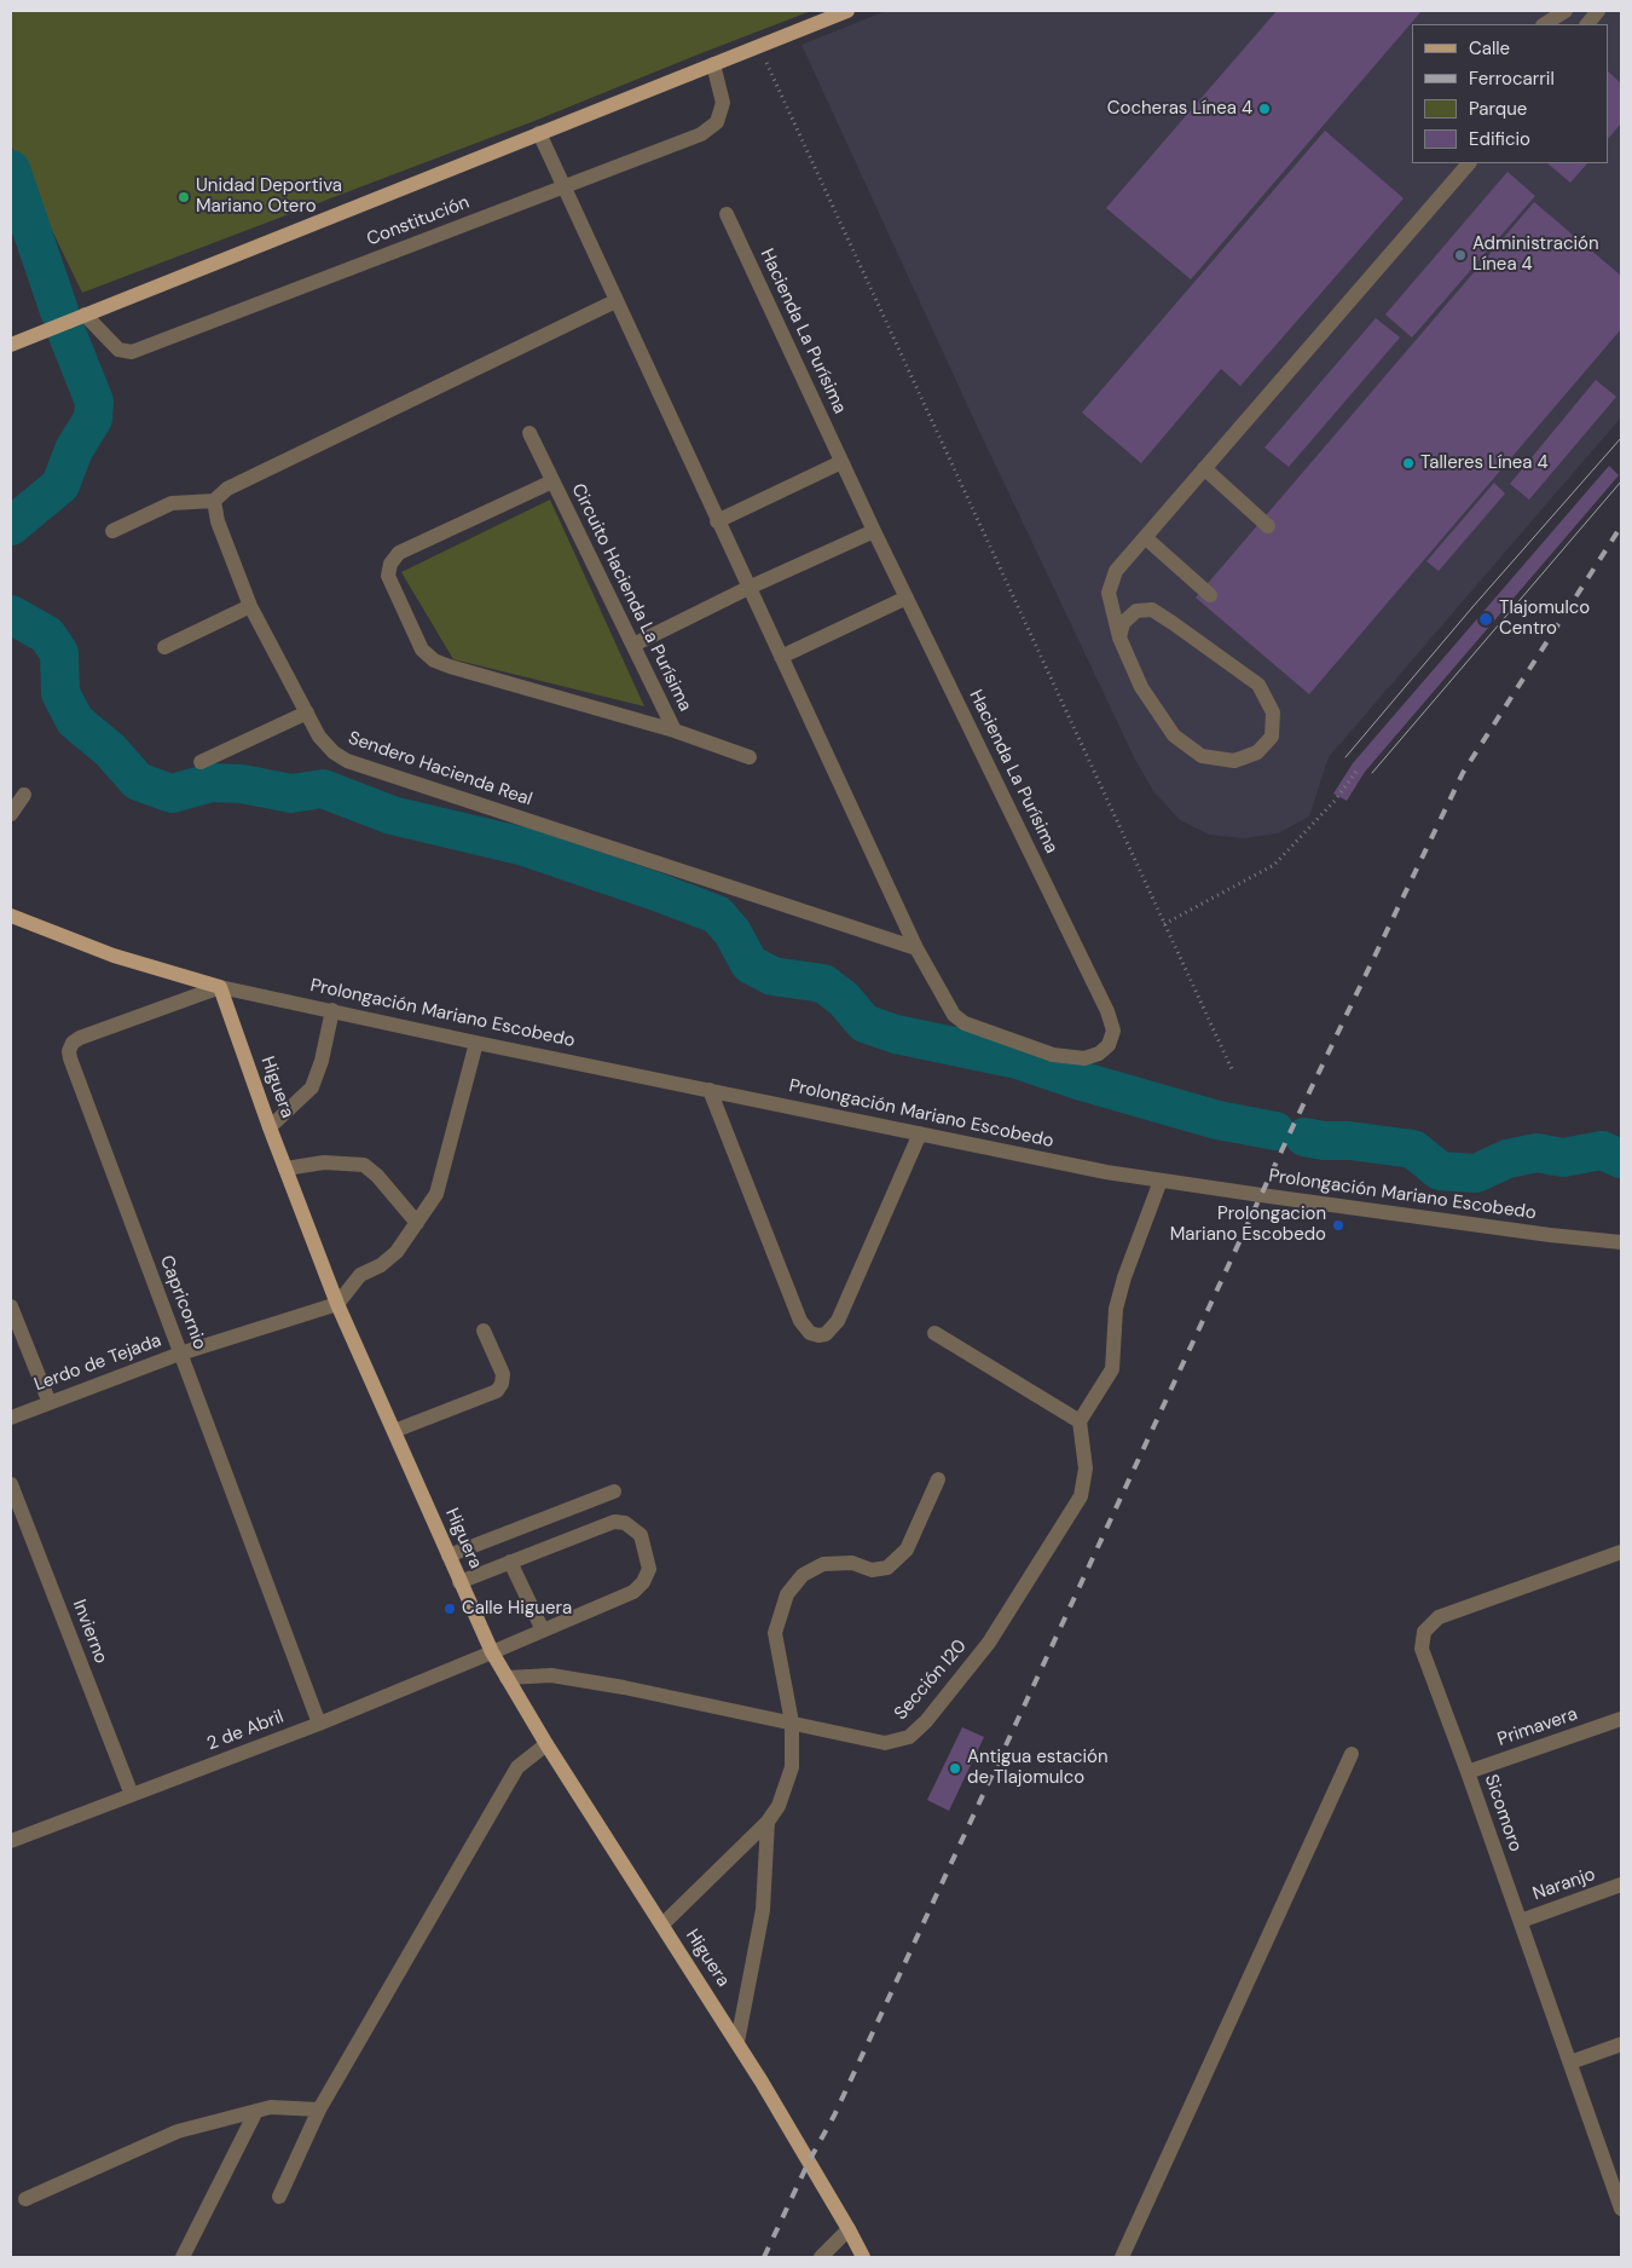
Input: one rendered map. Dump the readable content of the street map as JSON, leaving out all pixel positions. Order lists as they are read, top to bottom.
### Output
{
  "streets": {
    "main road": ["Constitución", "Higuera"],
    "street": [
      "Hacienda La Purísima",
      "Circuito Hacienda La Purísima",
      "Sendero Hacienda Real",
      "Prolongación Mariano Escobedo",
      "Capricornio",
      "Lerdo de Tejada",
      "Invierno",
      "Sección I20",
      "Primavera",
      "2 de Abril",
      "Sicomoro",
      "Naranjo"
    ]
  },
  "crossings": [
    ["Hacienda La Purísima", "Sendero Hacienda Real"],
    ["Prolongación Mariano Escobedo", "Higuera"],
    ["Prolongación Mariano Escobedo", "Capricornio"],
    ["Higuera", "Capricornio"],
    ["Higuera", "Lerdo de Tejada"],
    ["Higuera", "Sección I20"],
    ["Higuera", "2 de Abril"],
    ["Capricornio", "Lerdo de Tejada"],
    ["Capricornio", "2 de Abril"],
    ["Invierno", "2 de Abril"],
    ["Primavera", "Sicomoro"],
    ["Sicomoro", "Naranjo"]
  ],
  "places": [
    "Cocheras Línea 4",
    "Unidad Deportiva Mariano Otero",
    "Administración Línea 4",
    "Talleres Línea 4",
    "Tlajomulco Centro",
    "Prolongacion Mariano Escobedo",
    "Calle Higuera",
    "Antigua estación de Tlajomulco"
  ],
  "legend": [
    "Calle",
    "Ferrocarril",
    "Parque",
    "Edificio"
  ]
}
